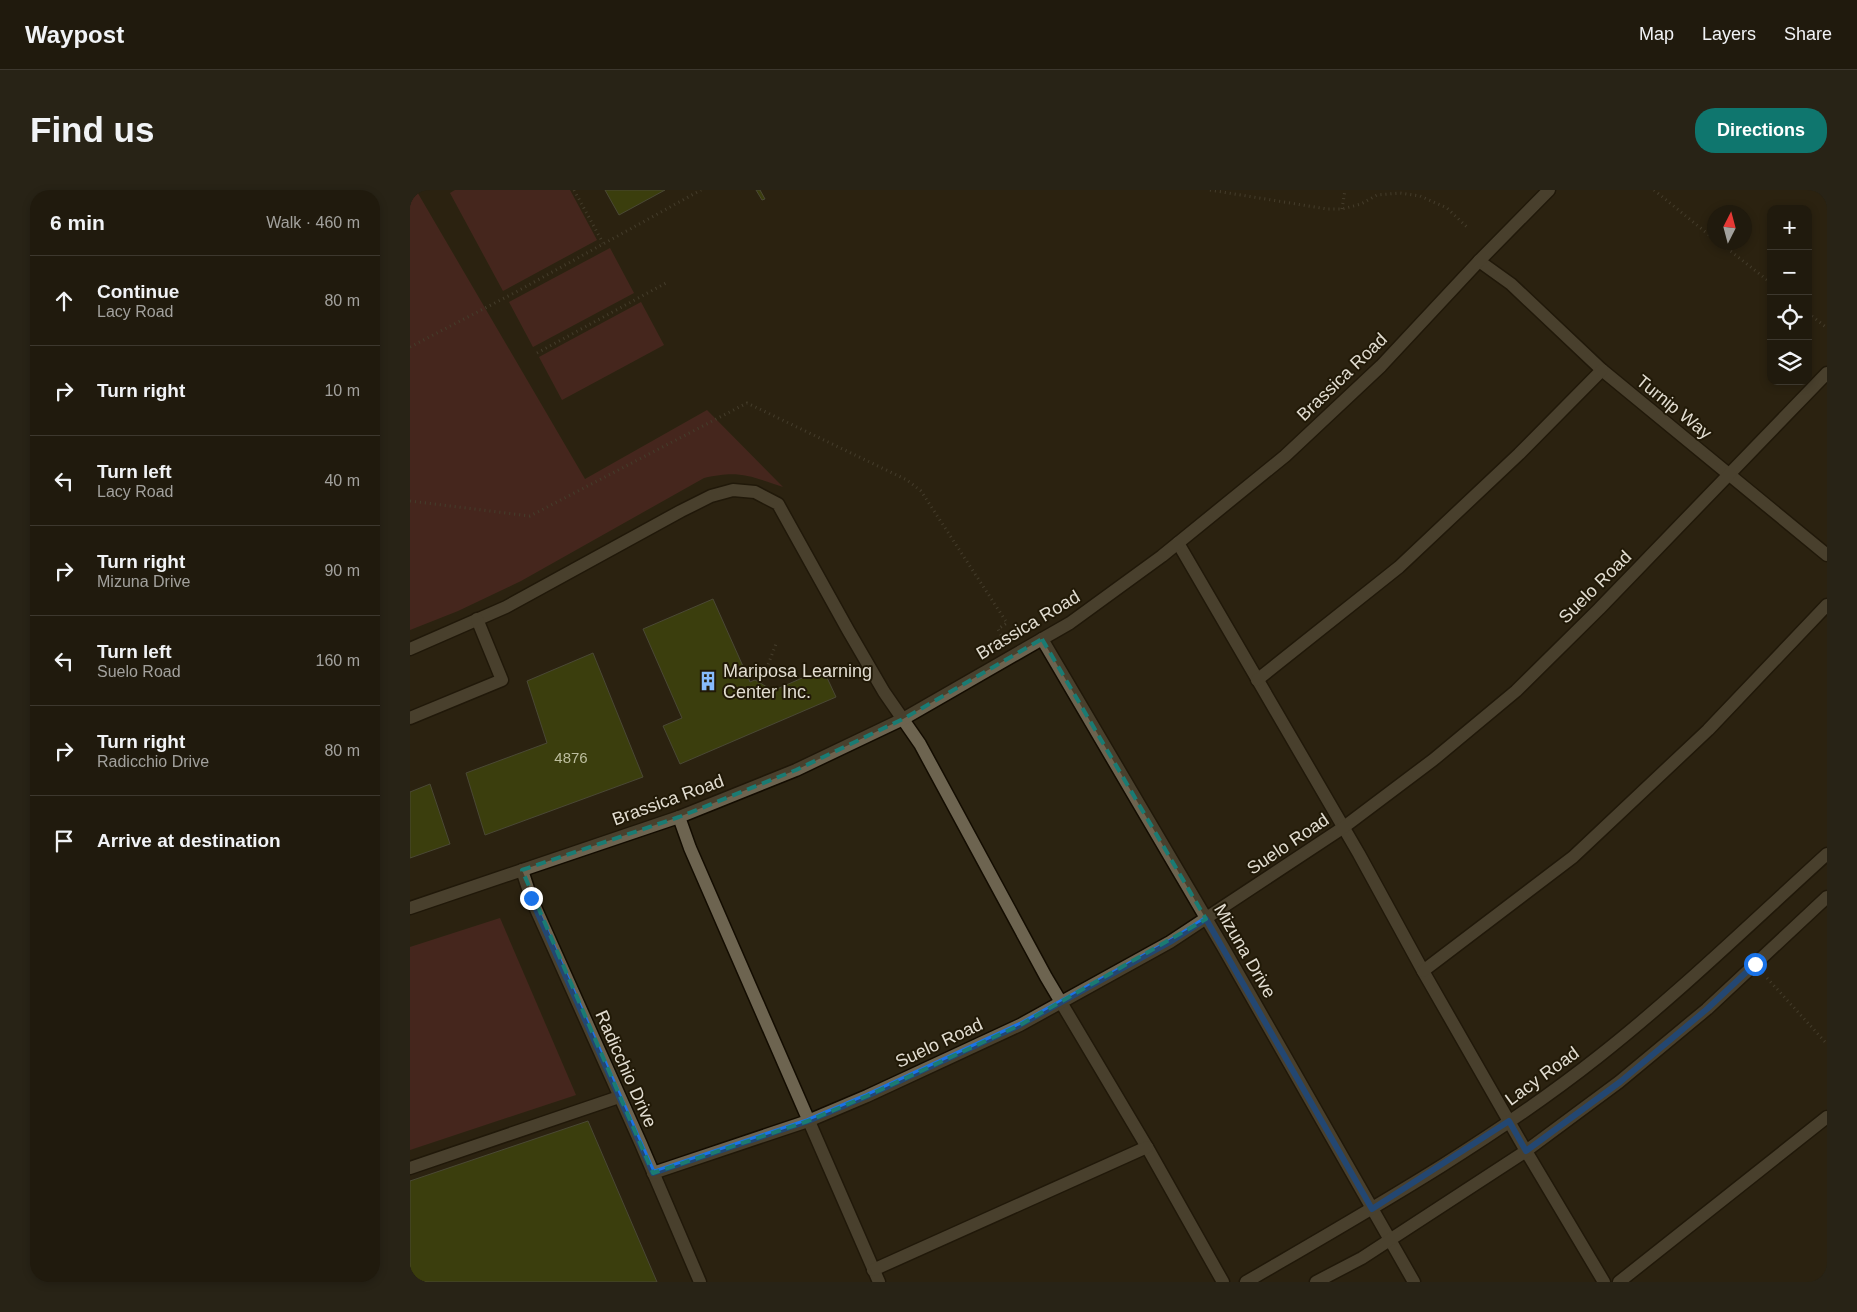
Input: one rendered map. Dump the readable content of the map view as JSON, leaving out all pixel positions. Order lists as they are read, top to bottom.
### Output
{
  "streets": {
    "street": [
      "Brassica Road",
      "Turnip Way",
      "Suelo Road",
      "Mizuna Drive",
      "Radicchio Drive",
      "Lacy Road"
    ]
  },
  "crossings": [
    ["Brassica Road", "Turnip Way"],
    ["Brassica Road", "Mizuna Drive"],
    ["Brassica Road", "Radicchio Drive"],
    ["Turnip Way", "Suelo Road"],
    ["Suelo Road", "Mizuna Drive"],
    ["Suelo Road", "Radicchio Drive"],
    ["Mizuna Drive", "Lacy Road"]
  ],
  "places": {
    "building": ["Mariposa Learning Center Inc."]
  },
  "house_numbers": ["4876"],
  "north": "top",
  "page": {
    "header": "Waypost",
    "nav": ["Map", "Layers", "Share"],
    "buttons": "Directions",
    "title": "Find us",
    "heading": ["6 min", "Walk · 460 m"],
    "map_buttons": ["+", "−"],
    "list": [
      ["Continue", "Lacy Road", "80 m"],
      ["Turn right", "10 m"],
      ["Turn left", "Lacy Road", "40 m"],
      ["Turn right", "Mizuna Drive", "90 m"],
      ["Turn left", "Suelo Road", "160 m"],
      ["Turn right", "Radicchio Drive", "80 m"],
      "Arrive at destination"
    ]
  }
}
